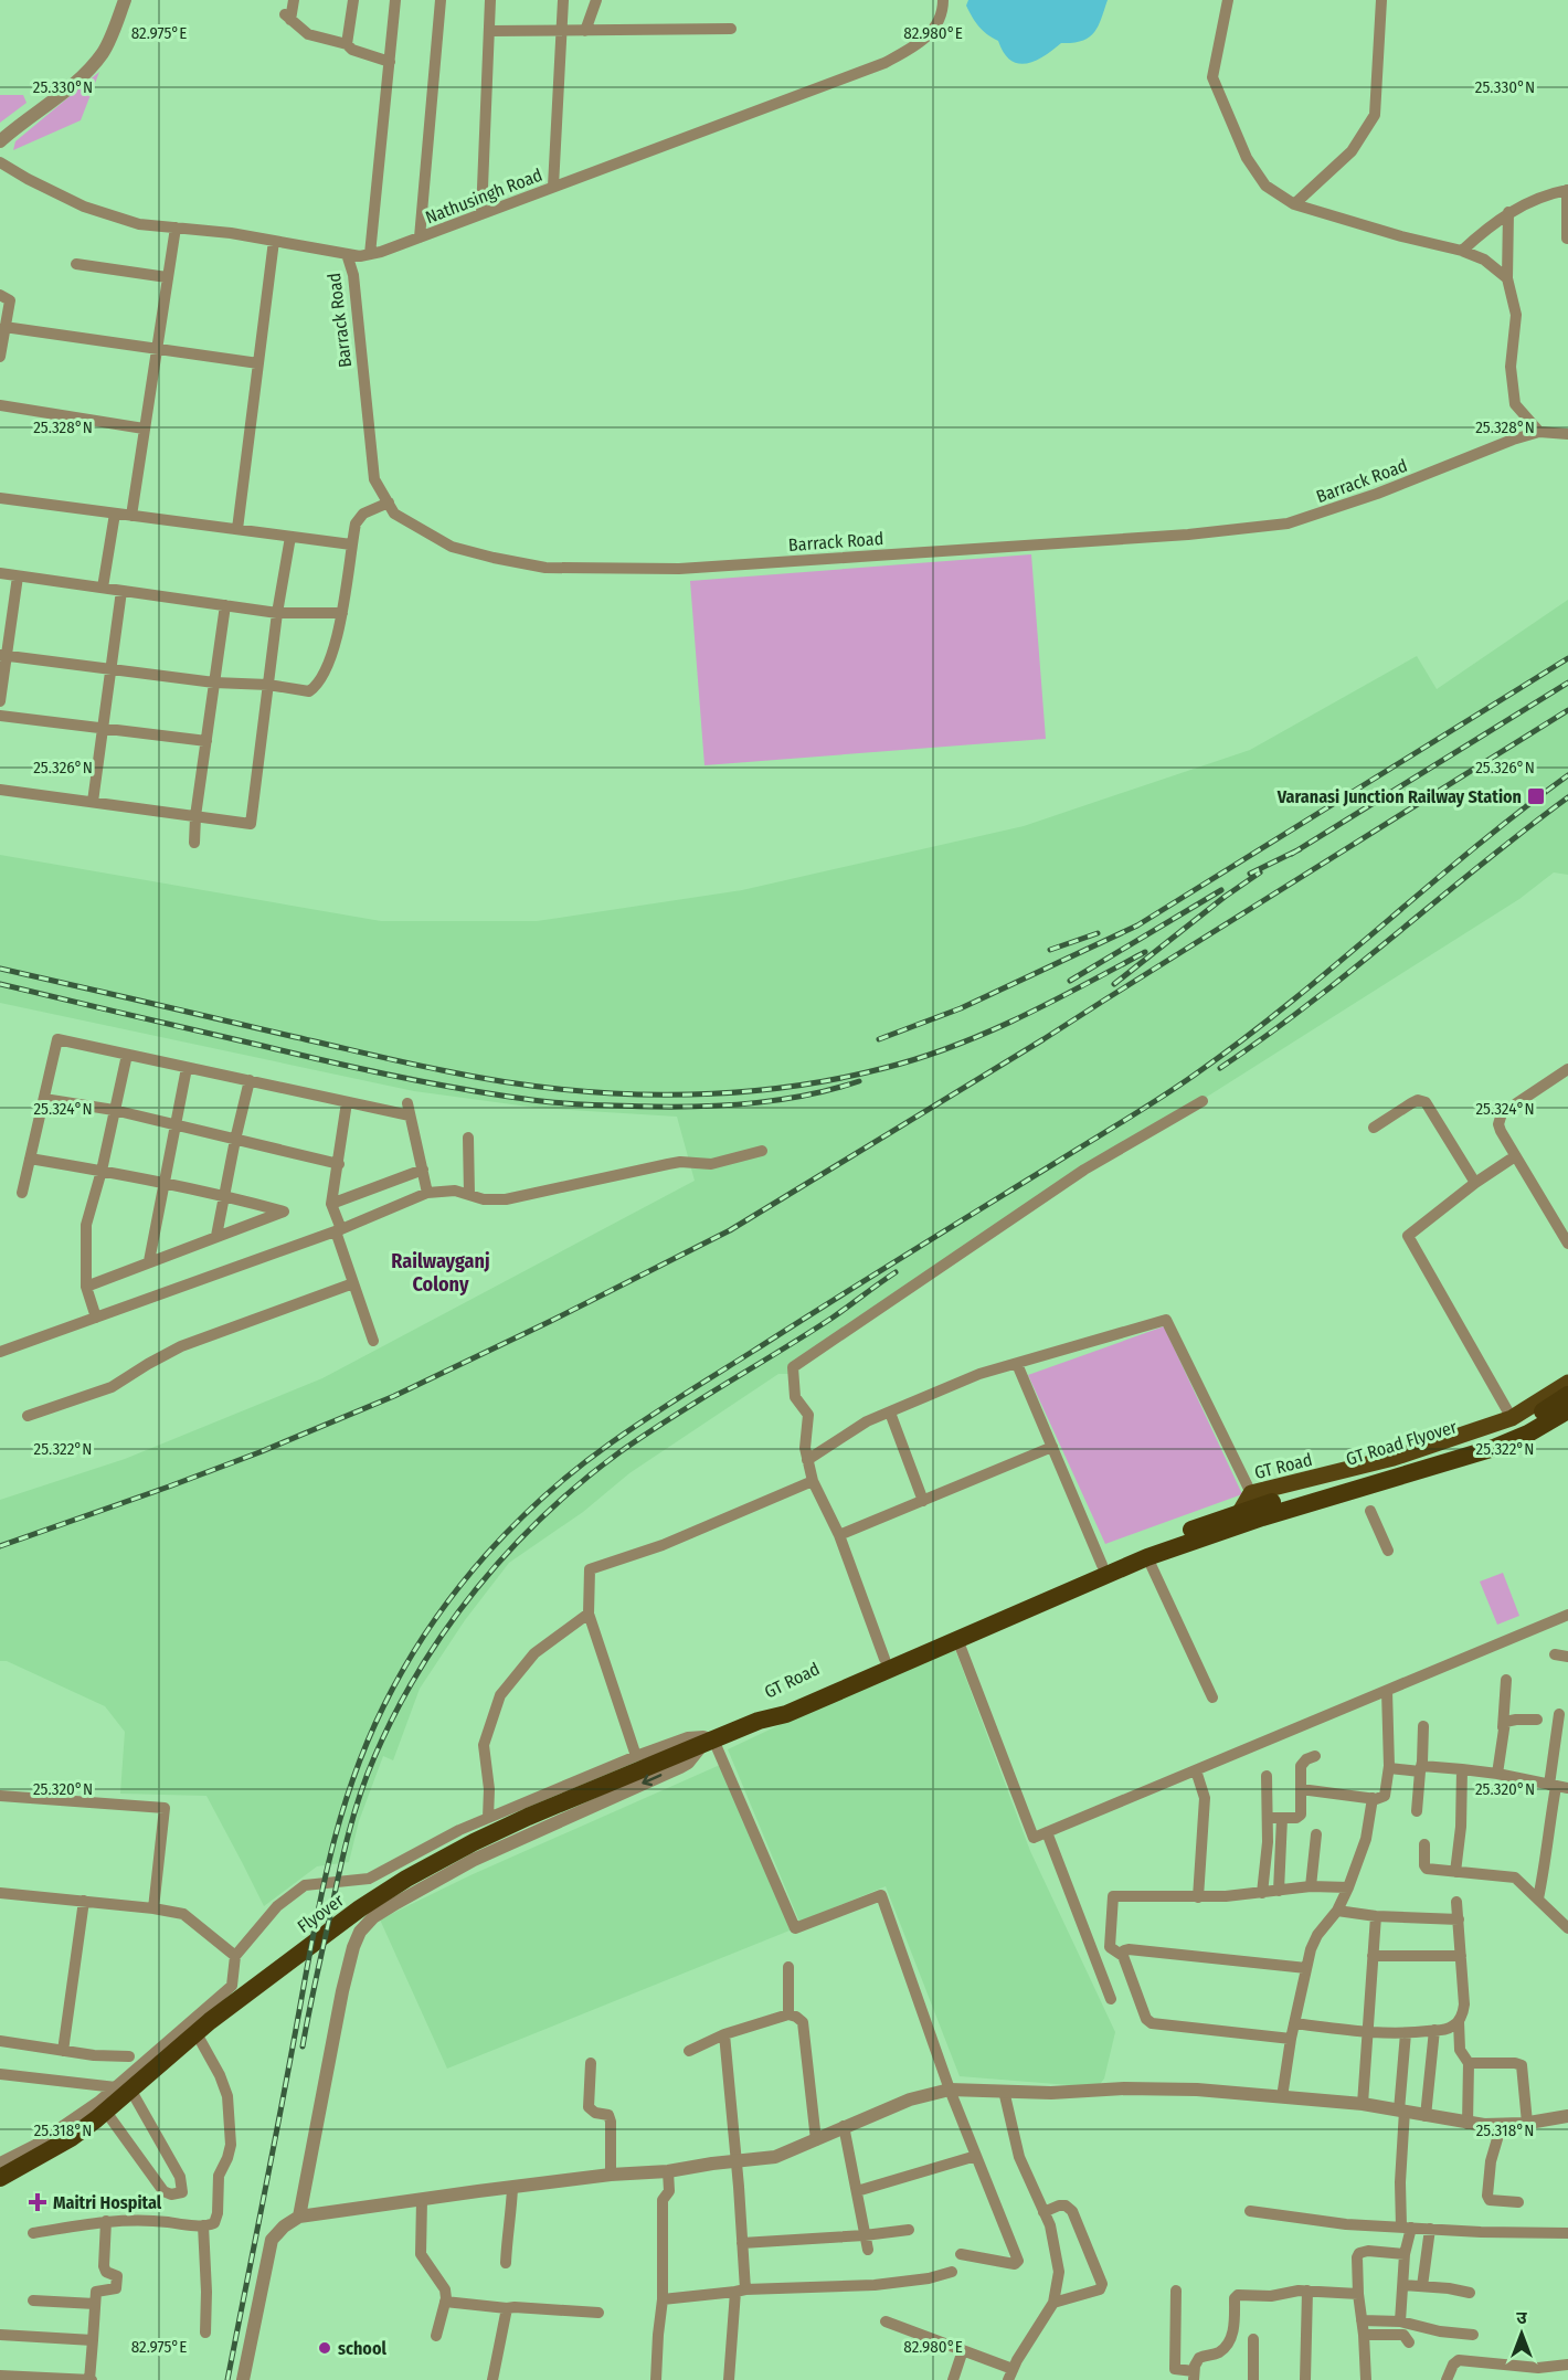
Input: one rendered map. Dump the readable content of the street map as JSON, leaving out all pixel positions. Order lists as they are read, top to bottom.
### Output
{
  "streets": {
    "highway": ["GT Road Flyover", "GT Road", "Flyover"],
    "street": ["Nathusingh Road", "Barrack Road"]
  },
  "crossings": [
    ["Nathusingh Road", "Barrack Road"],
    ["GT Road Flyover", "GT Road"],
    ["GT Road", "Flyover"]
  ],
  "districts": ["Railwayganj Colony"],
  "places": {
    "transit": ["Varanasi Junction Railway Station"],
    "health": ["Maitri Hospital"],
    "other": ["school"]
  },
  "north": "top",
  "coordinates": [
    "82.975°E",
    "82.980°E",
    "25.330°N",
    "25.328°N",
    "25.326°N",
    "25.324°N",
    "25.322°N",
    "25.320°N",
    "25.318°N"
  ]
}
